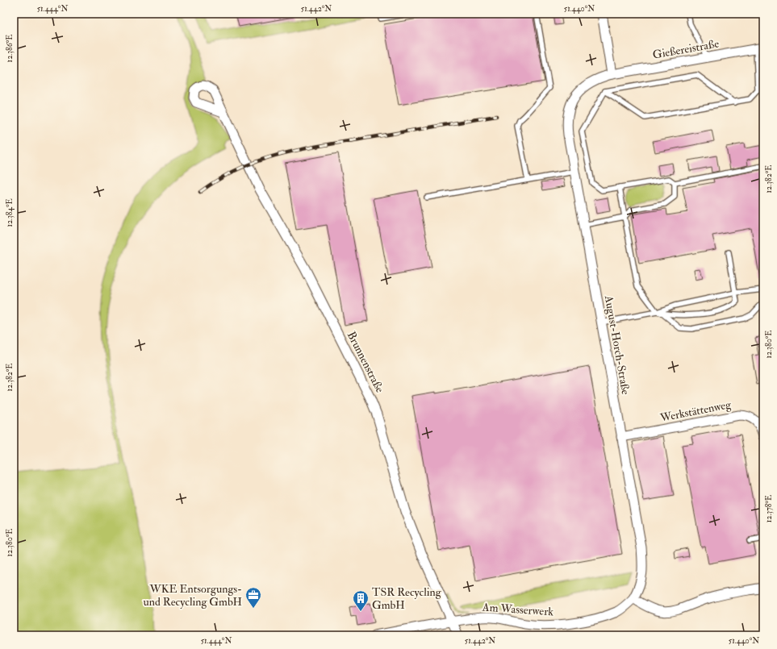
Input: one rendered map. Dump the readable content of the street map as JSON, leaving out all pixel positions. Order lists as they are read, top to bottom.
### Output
{
  "streets": {
    "street": [
      "Gießereistraße",
      "August-Horch-Straße",
      "Brunnenstraße",
      "Werkstättenweg",
      "Am Wasserwerk"
    ]
  },
  "crossings": [
    ["Gießereistraße", "August-Horch-Straße"],
    ["August-Horch-Straße", "Werkstättenweg"],
    ["August-Horch-Straße", "Am Wasserwerk"],
    ["Brunnenstraße", "Am Wasserwerk"]
  ],
  "places": {
    "office": ["WKE Entsorgungs- und Recycling GmbH"],
    "building": ["TSR Recycling GmbH"]
  },
  "coordinates": [
    "51.444°N",
    "51.442°N",
    "51.440°N",
    "12.386°E",
    "12.382°E",
    "12.384°E",
    "12.380°E",
    "12.378°E"
  ]
}
